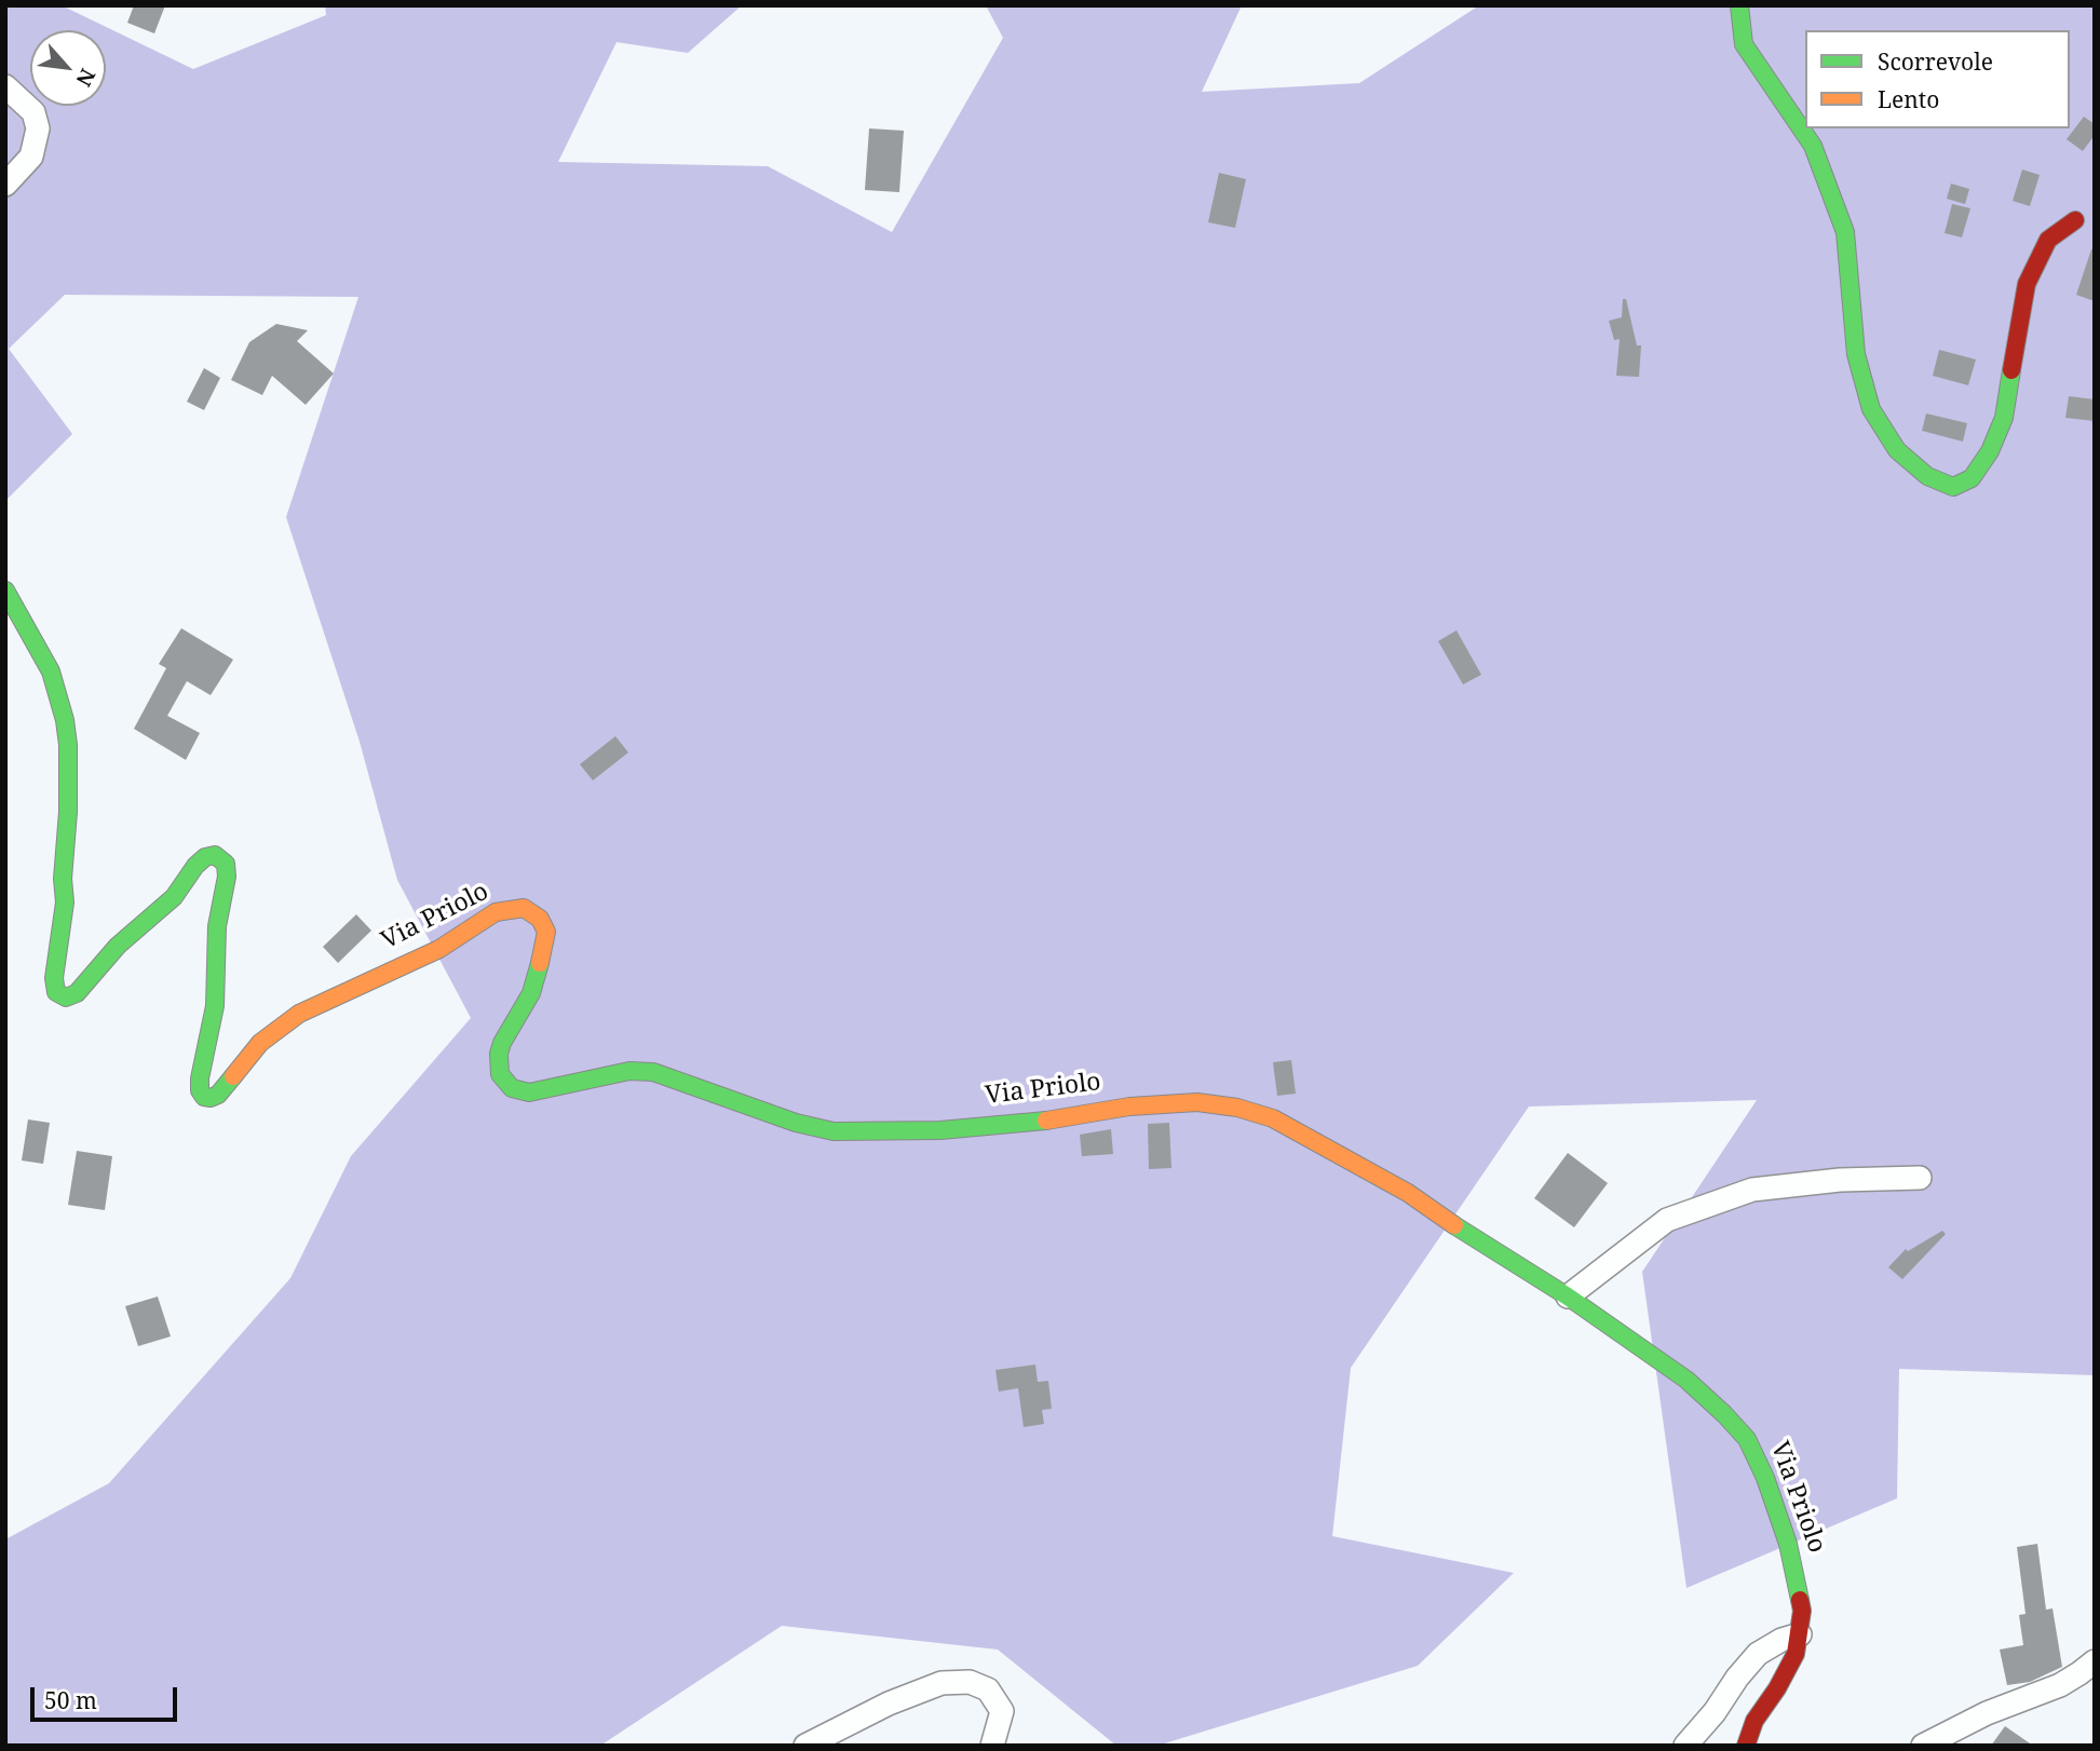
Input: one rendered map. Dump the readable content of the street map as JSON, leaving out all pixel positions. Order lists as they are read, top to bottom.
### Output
{
  "streets": {
    "street": ["Via Priolo"]
  },
  "legend": ["Scorrevole", "Lento"],
  "scale_bar": "50 m",
  "north": "bottom right"
}
